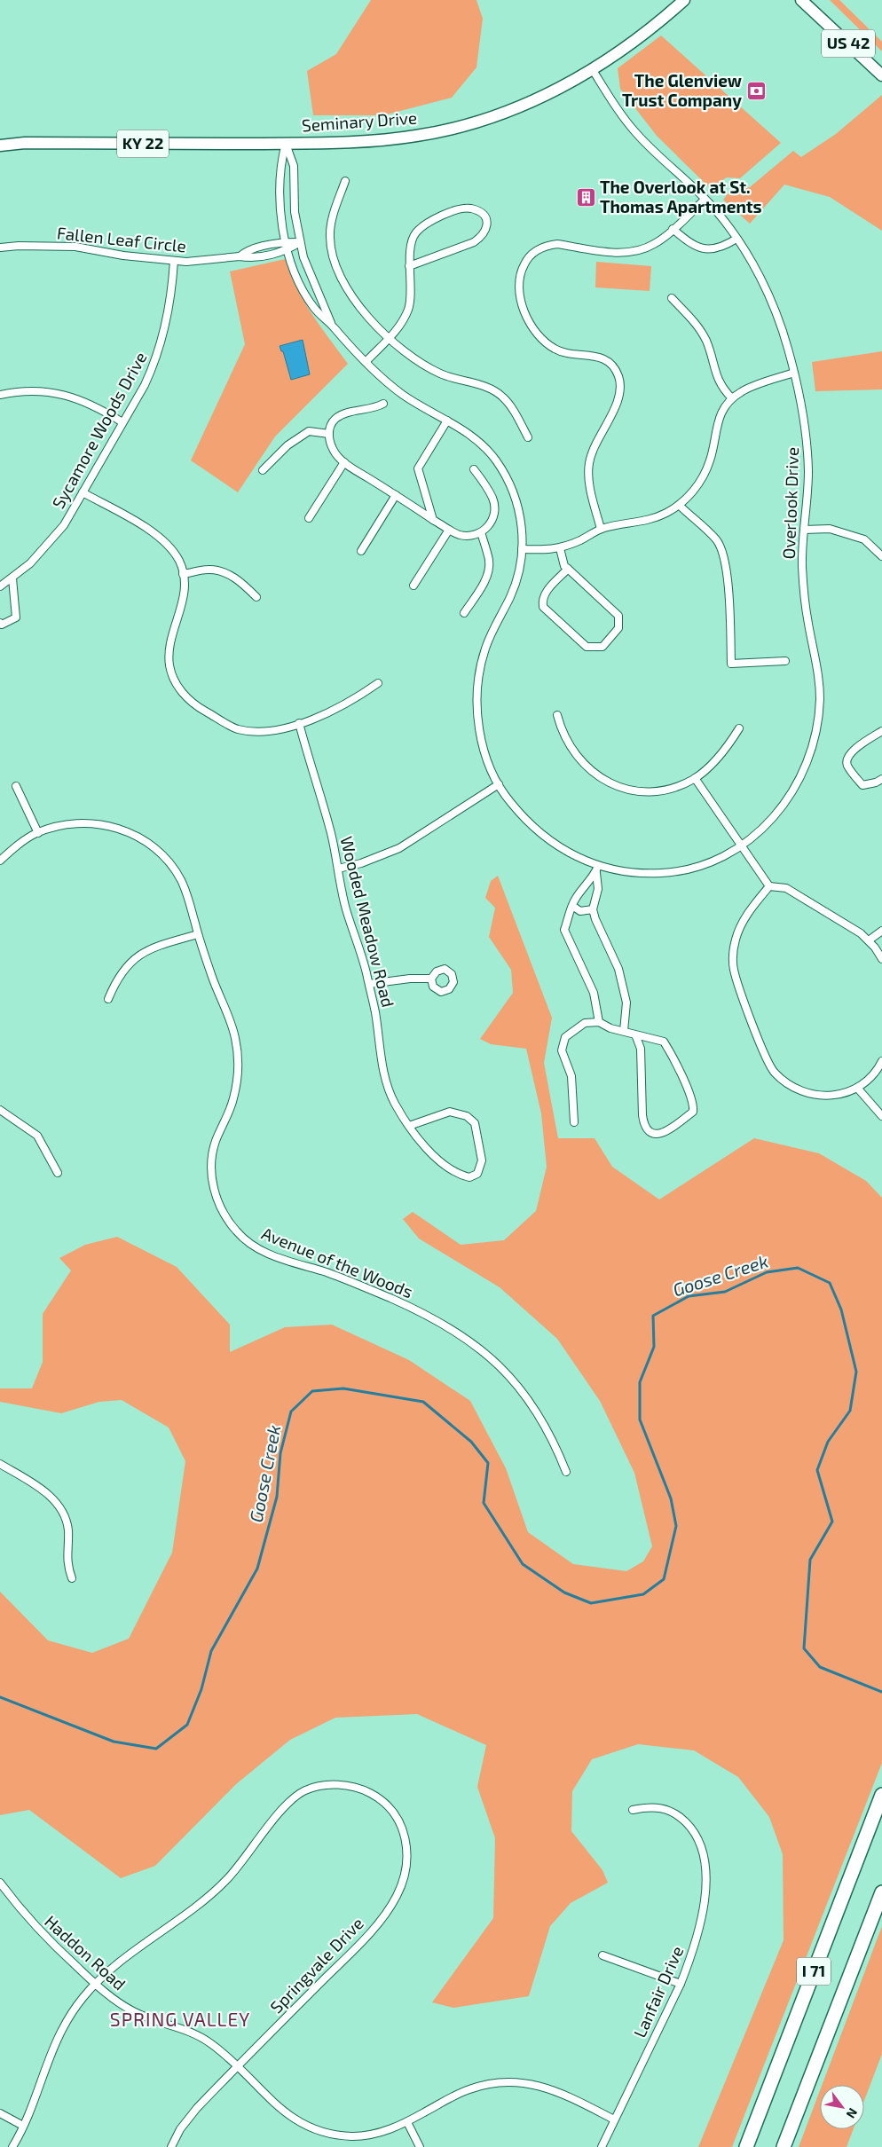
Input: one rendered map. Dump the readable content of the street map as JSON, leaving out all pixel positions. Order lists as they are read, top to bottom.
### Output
{
  "streets": {
    "highway": ["I 71"],
    "main road": ["US 42", "Seminary Drive", "KY 22"],
    "street": [
      "Fallen Leaf Circle",
      "Sycamore Woods Drive",
      "Overlook Drive",
      "Wooded Meadow Road",
      "Avenue of the Woods",
      "Haddon Road",
      "Springvale Drive",
      "Lanfair Drive"
    ]
  },
  "crossings": [
    ["Seminary Drive", "Overlook Drive"],
    ["Fallen Leaf Circle", "Sycamore Woods Drive"],
    ["Haddon Road", "Springvale Drive"],
    ["Haddon Road", "Lanfair Drive"]
  ],
  "districts": ["SPRING VALLEY"],
  "water": ["Goose Creek"],
  "places": {
    "bank": ["The Glenview Trust Company"],
    "building": ["The Overlook at St. Thomas Apartments"]
  },
  "north": "bottom right"
}
